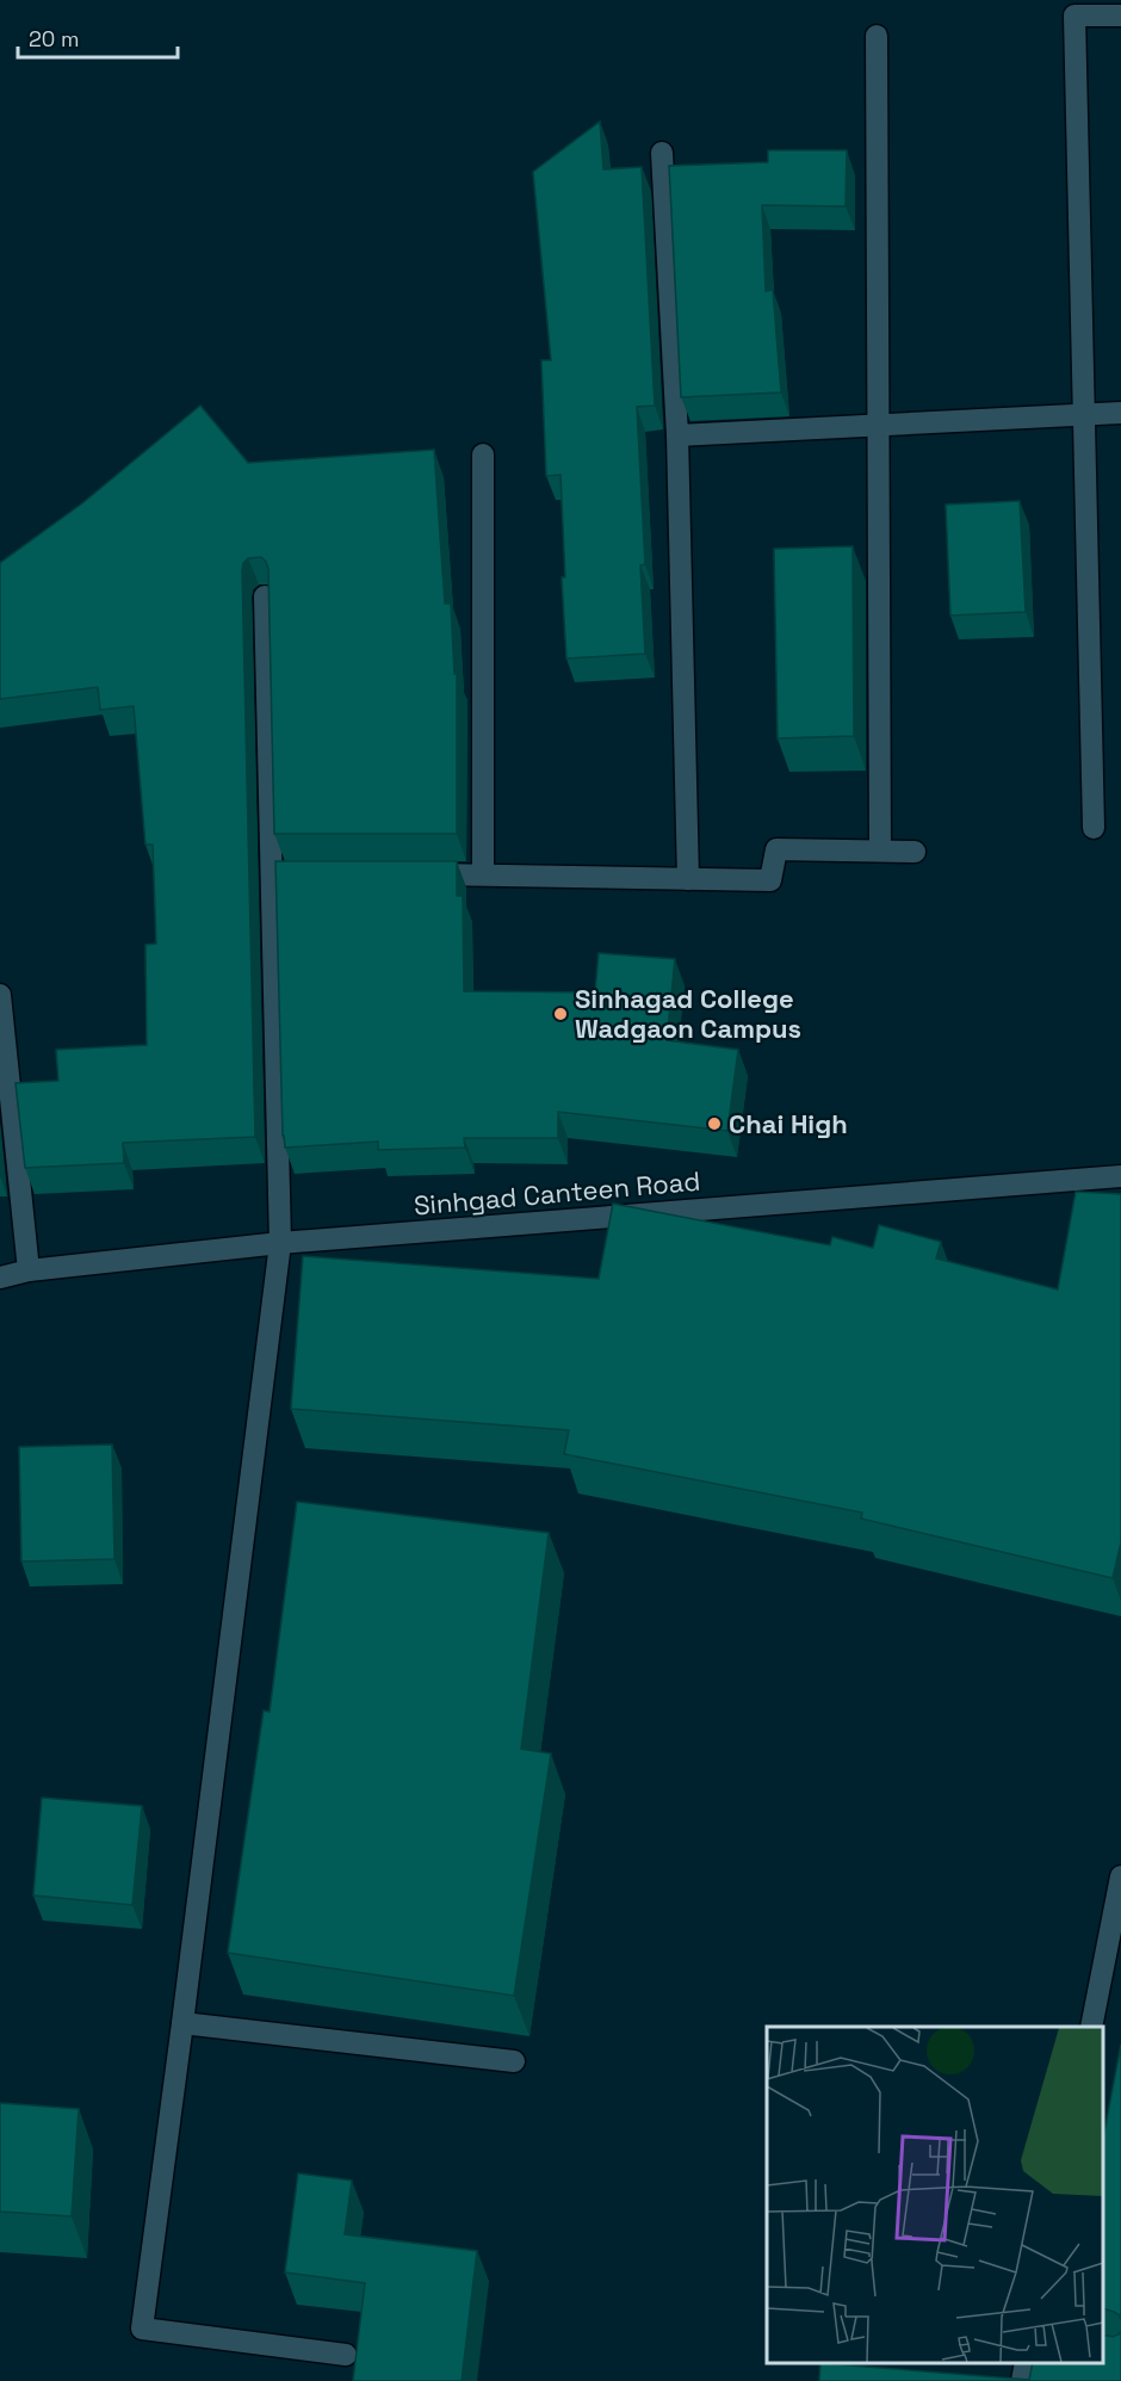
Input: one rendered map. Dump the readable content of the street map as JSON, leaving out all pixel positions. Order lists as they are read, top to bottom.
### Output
{
  "streets": {
    "street": ["Sinhgad Canteen Road"]
  },
  "places": ["Sinhagad College Wadgaon Campus", "Chai High"],
  "scale_bar": "20 m"
}
